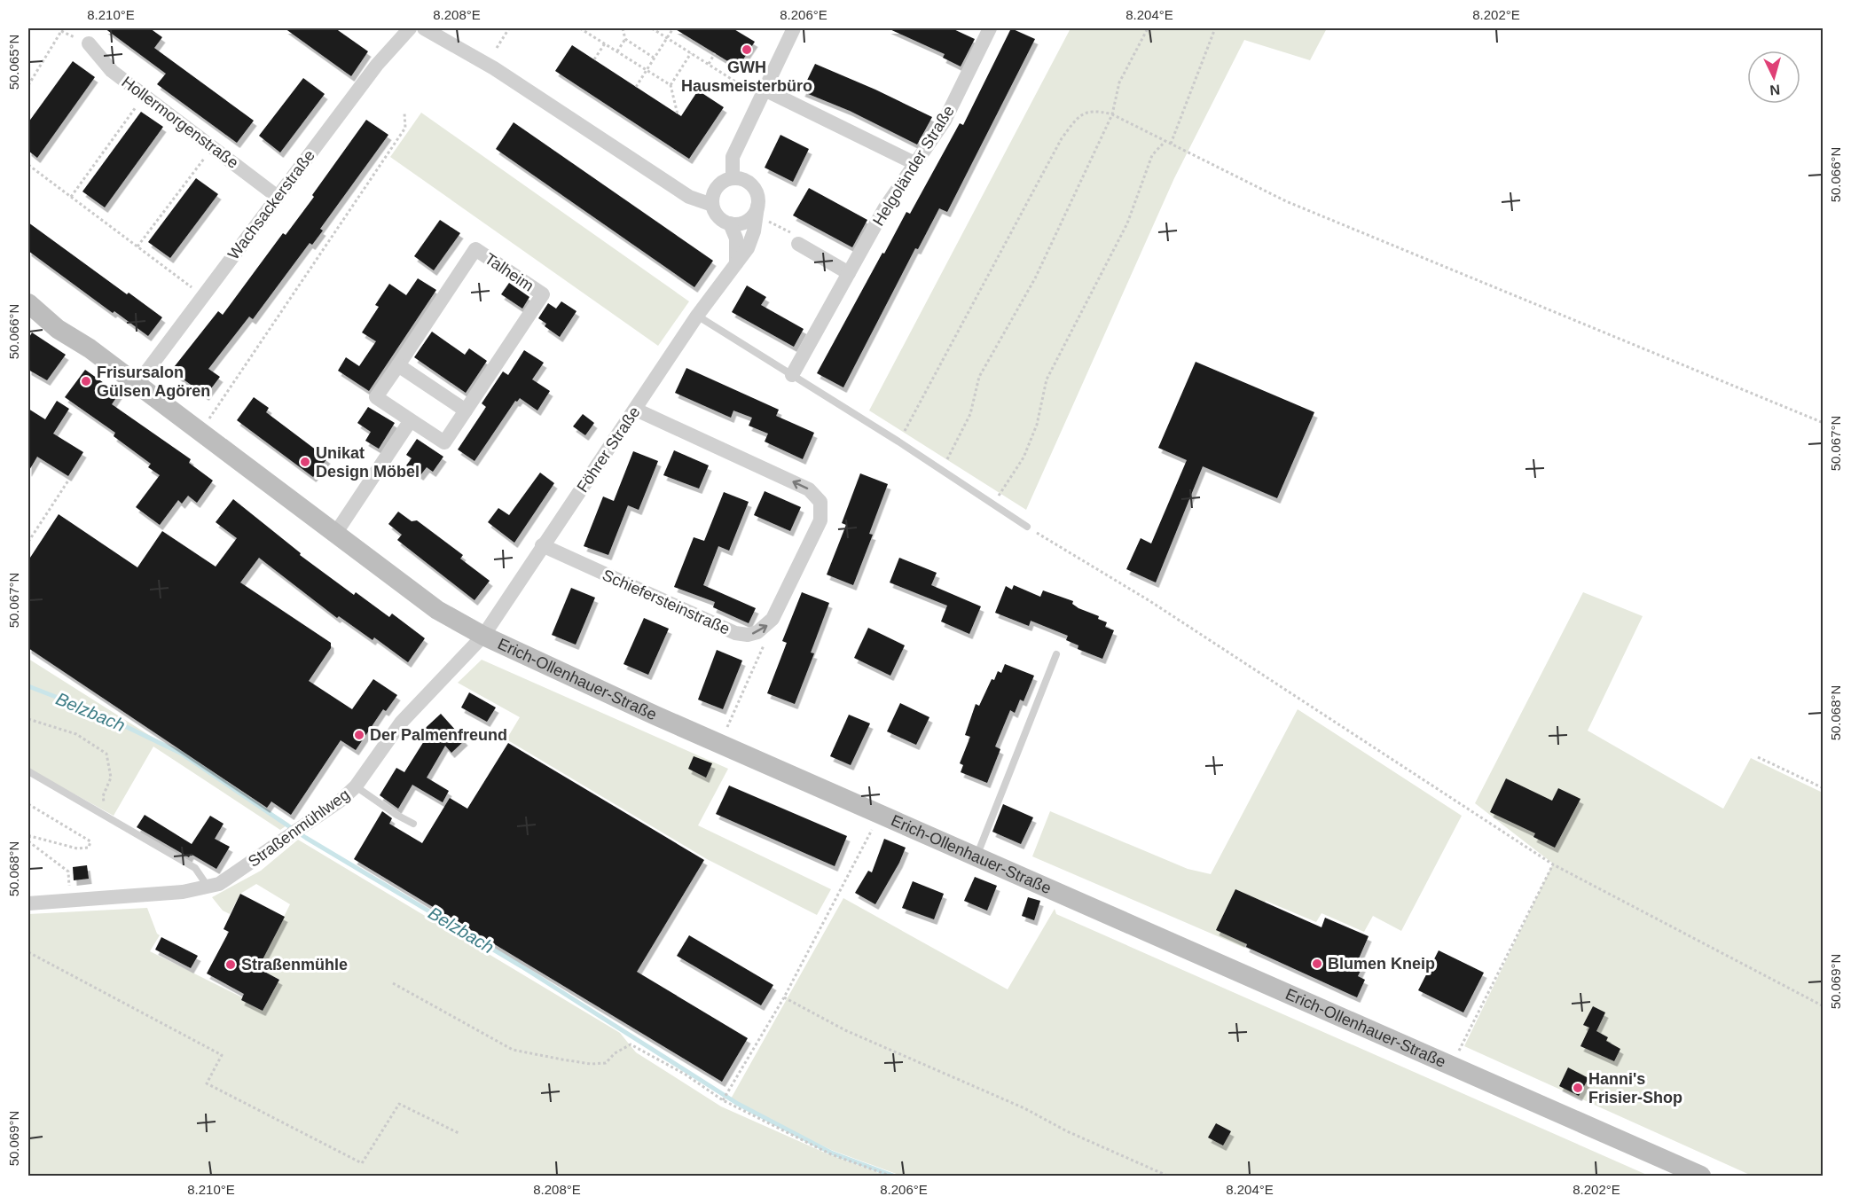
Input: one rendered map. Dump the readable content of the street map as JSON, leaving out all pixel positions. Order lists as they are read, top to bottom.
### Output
{
  "streets": {
    "street": [
      "Hollermorgenstraße",
      "Helgoländer Straße",
      "Wachsackerstraße",
      "Talheim",
      "Föhrer Straße",
      "Schiefersteinstraße",
      "Erich-Ollenhauer-Straße",
      "Straßenmühlweg"
    ]
  },
  "crossings": [
    ["Hollermorgenstraße", "Wachsackerstraße"],
    ["Wachsackerstraße", "Erich-Ollenhauer-Straße"],
    ["Föhrer Straße", "Schiefersteinstraße"],
    ["Föhrer Straße", "Erich-Ollenhauer-Straße"],
    ["Föhrer Straße", "Straßenmühlweg"],
    ["Erich-Ollenhauer-Straße", "Straßenmühlweg"]
  ],
  "water": ["Belzbach"],
  "places": [
    "GWH Hausmeisterbüro",
    "Frisursalon Gülsen Agören",
    "Unikat Design Möbel",
    "Der Palmenfreund",
    "Blumen Kneip",
    "Straßenmühle",
    "Hanni's Frisier-Shop"
  ],
  "north": "bottom",
  "coordinates": [
    "8.210°E",
    "8.208°E",
    "8.206°E",
    "8.204°E",
    "8.202°E",
    "50.065°N",
    "50.066°N",
    "50.067°N",
    "50.068°N",
    "50.069°N"
  ]
}
